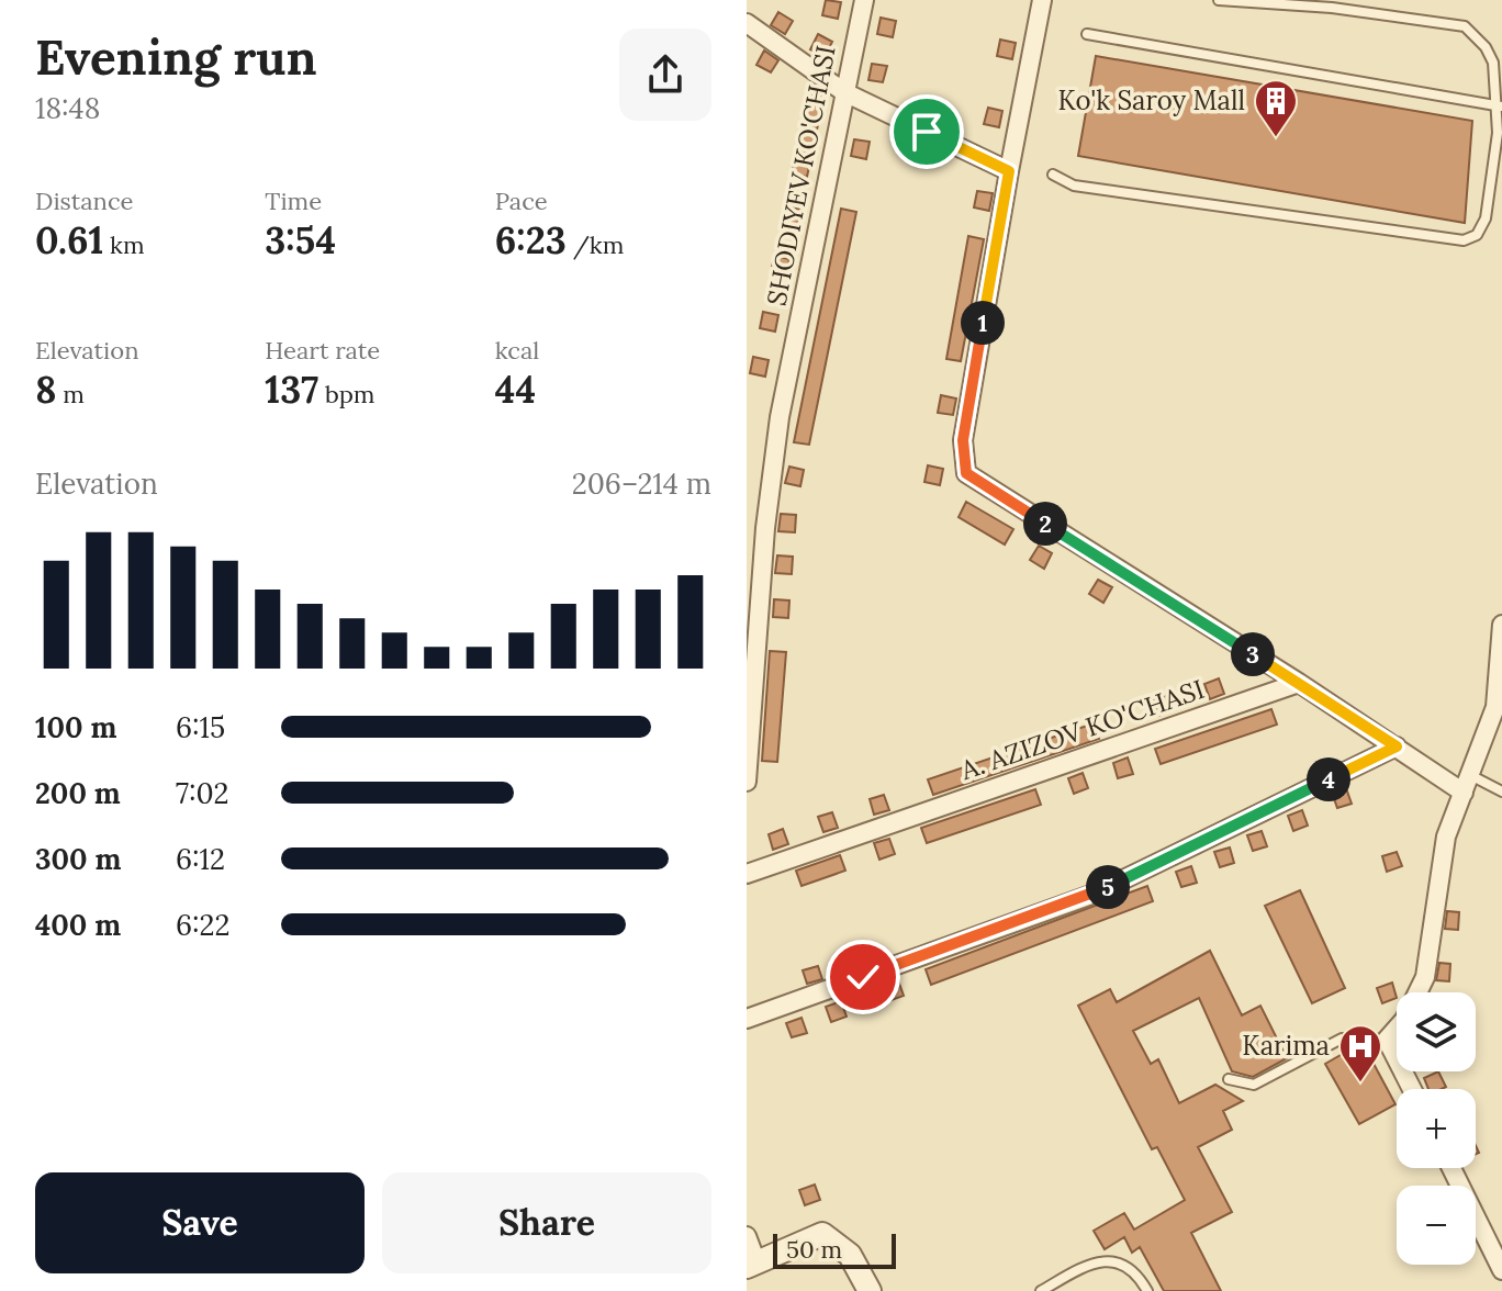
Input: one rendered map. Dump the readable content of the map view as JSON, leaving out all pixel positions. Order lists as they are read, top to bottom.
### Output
{
  "streets": {
    "street": ["SHODIYEV KO'CHASI", "A. AZIZOV KO'CHASI"]
  },
  "places": {
    "building": ["Ko'k Saroy Mall"],
    "hospital": ["Karima"]
  },
  "scale_bar": "50 m",
  "page": {
    "heading": ["Evening run", "18:48"],
    "stats": [
      ["Distance", "0.61 km"],
      ["Time", "3:54"],
      ["Pace", "6:23 /km"],
      ["Elevation", "8 m"],
      ["Heart rate", "137 bpm"],
      ["kcal", "44"]
    ],
    "pins": [
      "1",
      "2",
      "3",
      "4",
      "5"
    ],
    "chart": ["Elevation", "206–214 m"],
    "list": [
      {
        "name": "100 m",
        "note": "6:15"
      },
      {
        "name": "200 m",
        "note": "7:02"
      },
      {
        "name": "300 m",
        "note": "6:12"
      },
      {
        "name": "400 m",
        "note": "6:22"
      }
    ],
    "map_buttons": ["+", "−"],
    "buttons": ["Save", "Share"],
    "scale": "50 m"
  }
}
